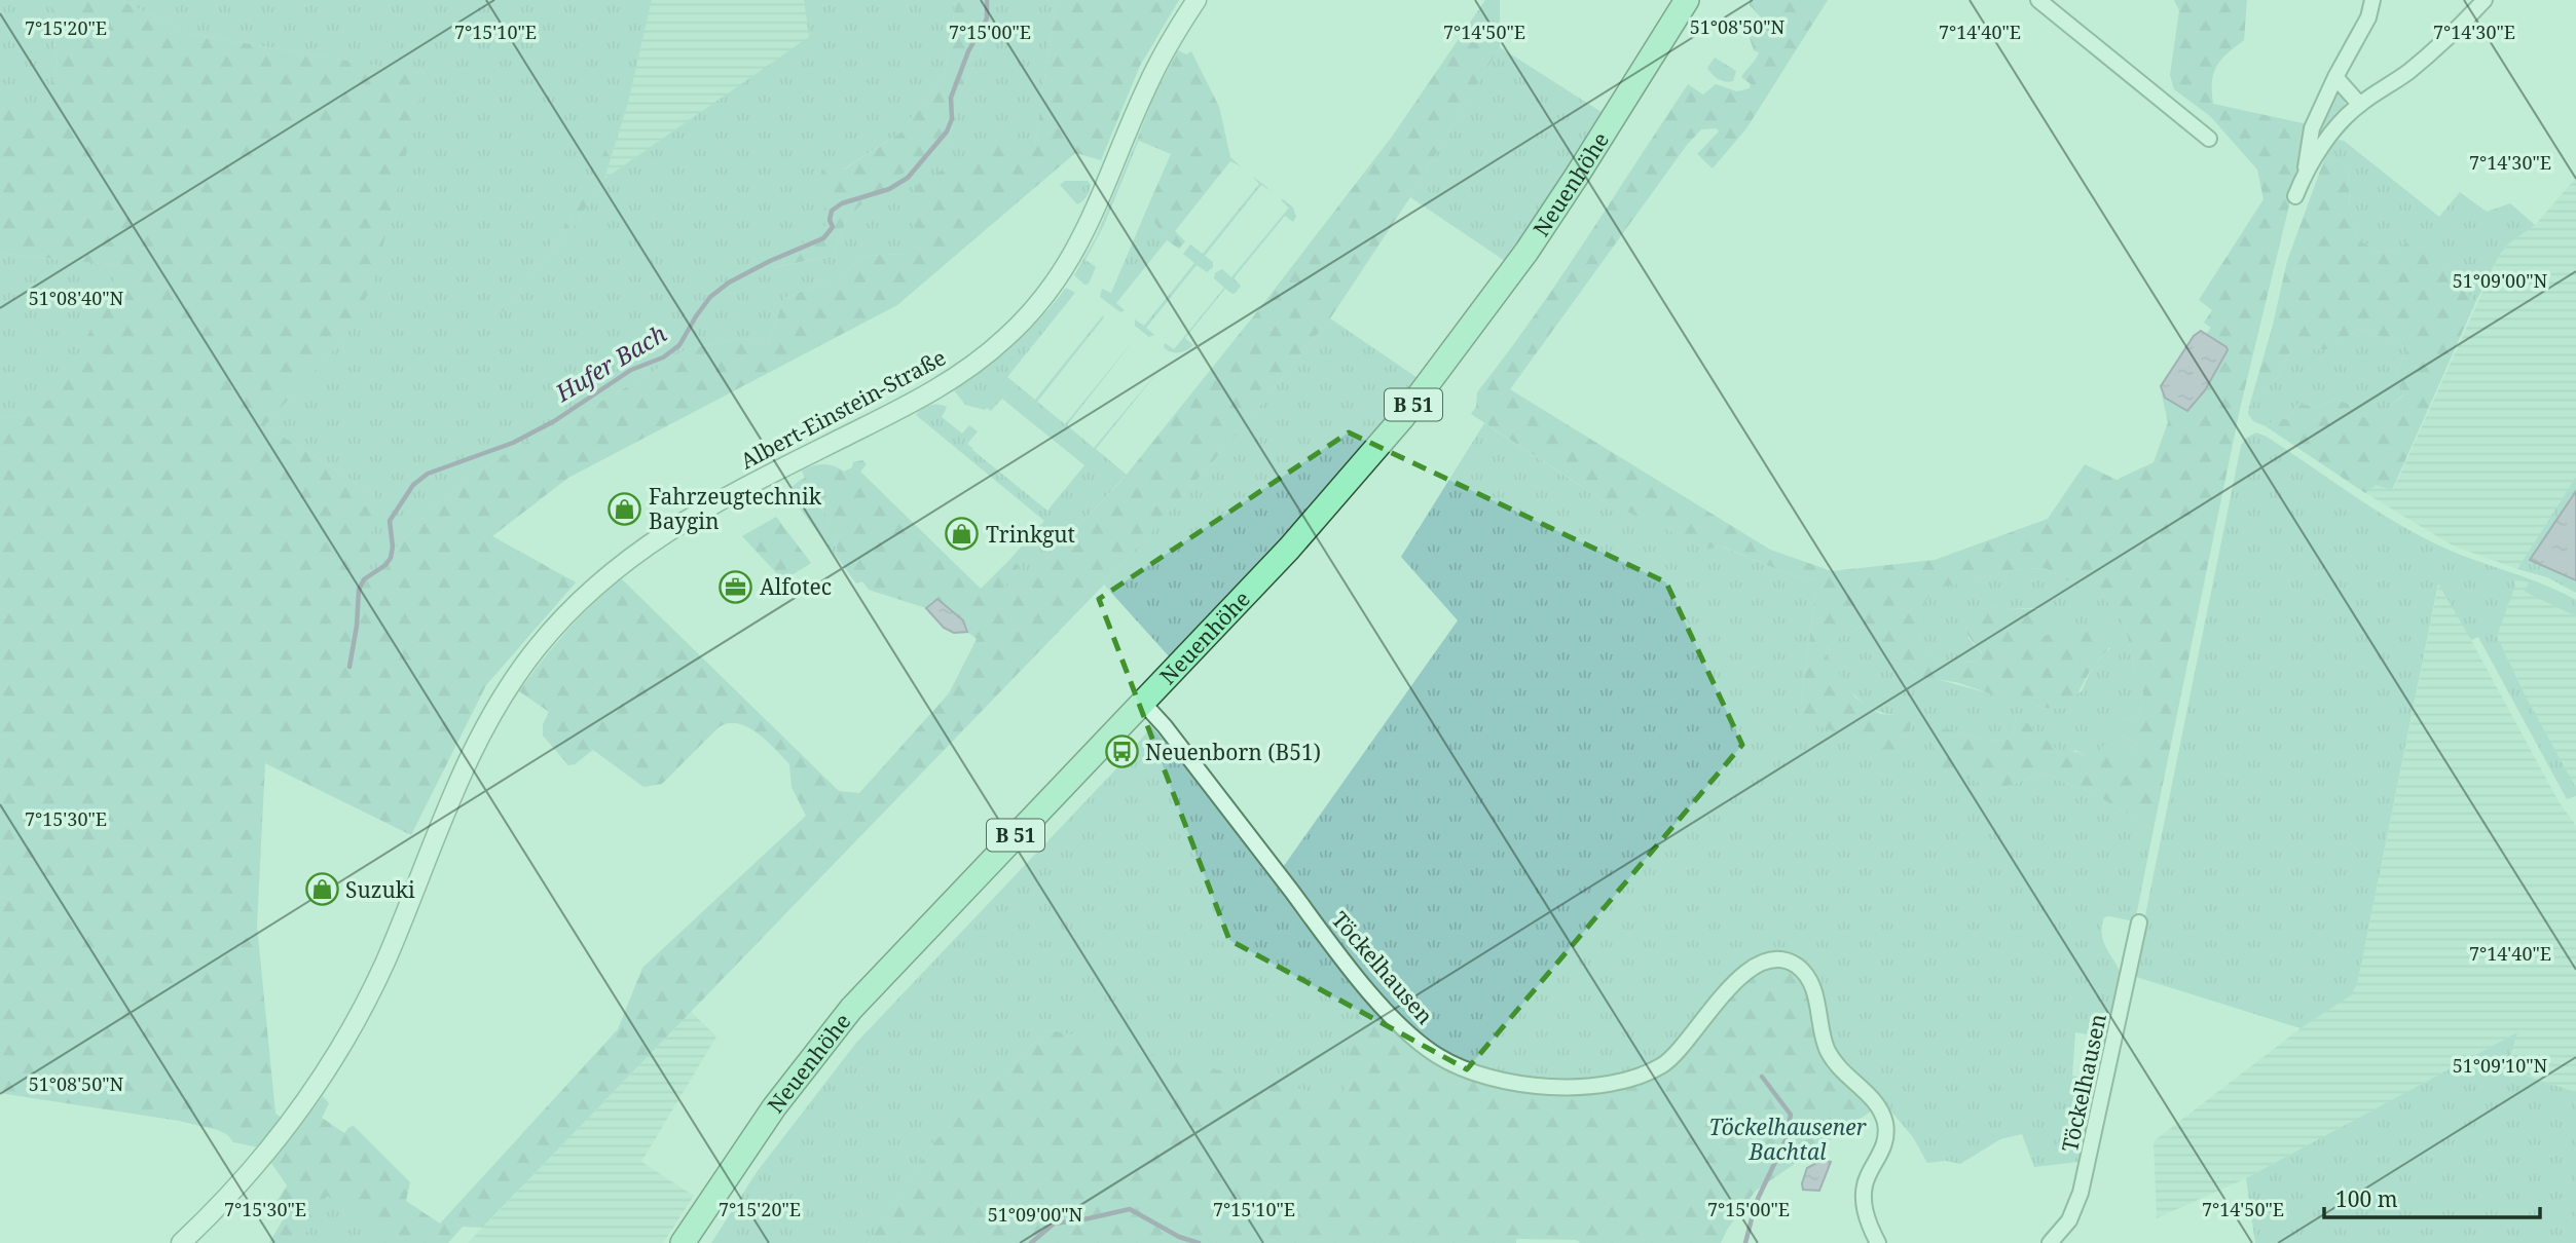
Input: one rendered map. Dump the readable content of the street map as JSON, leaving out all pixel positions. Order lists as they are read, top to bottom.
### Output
{
  "streets": {
    "main road": ["Neuenhöhe", "B 51"],
    "street": ["Albert-Einstein-Straße", "Töckelhausen"]
  },
  "crossings": [
    ["Neuenhöhe", "Töckelhausen"]
  ],
  "water": ["Hufer Bach"],
  "parks": ["Töckelhausener Bachtal"],
  "places": {
    "shop": ["Fahrzeugtechnik Baygin", "Trinkgut", "Suzuki"],
    "office": ["Alfotec"],
    "bus stop": ["Neuenborn (B51)"]
  },
  "scale_bar": "100 m",
  "coordinates": [
    "51°08'50\"N",
    "7°15'20\"E",
    "7°15'10\"E",
    "7°15'00\"E",
    "7°14'50\"E",
    "7°14'40\"E",
    "7°14'30\"E",
    "51°09'00\"N",
    "51°08'40\"N",
    "7°15'30\"E",
    "51°09'10\"N"
  ]
}
